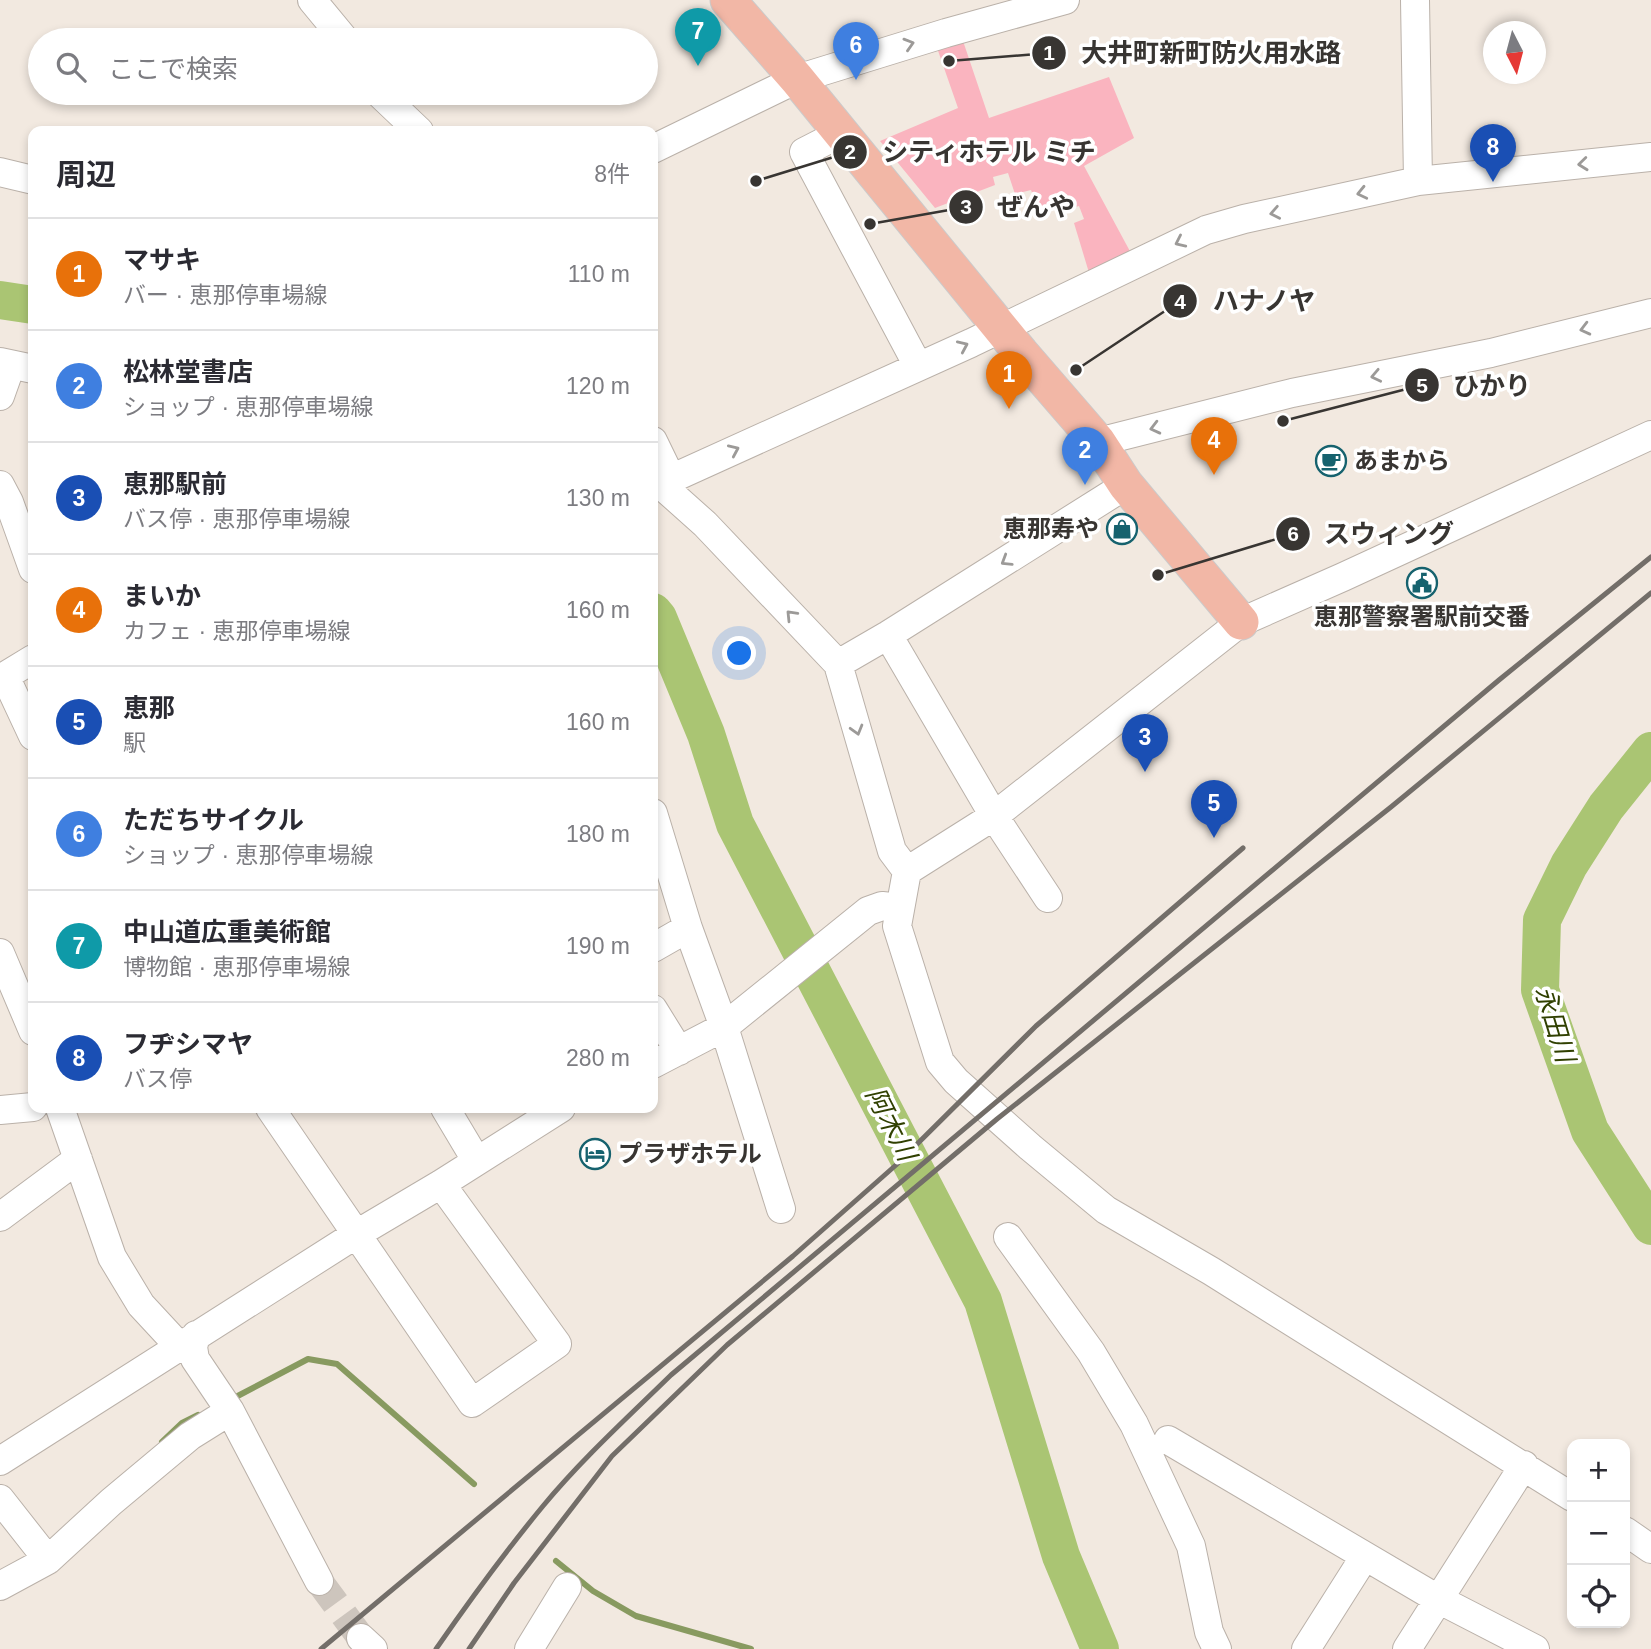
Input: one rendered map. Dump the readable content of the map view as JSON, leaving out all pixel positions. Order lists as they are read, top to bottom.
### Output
{
  "water": ["永田川", "阿木川"],
  "places": {
    "other": [
      "大井町新町防火用水路",
      "シティホテル ミチ",
      "ぜんや",
      "ハナノヤ",
      "ひかり",
      "スウィング"
    ],
    "cafe": ["あまから"],
    "shop": ["恵那寿や"],
    "public building": ["恵那警察署駅前交番"],
    "hotel": ["プラザホテル"]
  },
  "north": "bottom",
  "page": {
    "pins": [
      "7",
      "6",
      "8",
      "1",
      "4",
      "2",
      "3",
      "5"
    ],
    "search": "ここで検索",
    "heading": ["周辺", "8件"],
    "list": [
      {
        "mark": "1",
        "name": "マサキ",
        "note": "バー · 恵那停車場線",
        "value": "110 m"
      },
      {
        "mark": "2",
        "name": "松林堂書店",
        "note": "ショップ · 恵那停車場線",
        "value": "120 m"
      },
      {
        "mark": "3",
        "name": "恵那駅前",
        "note": "バス停 · 恵那停車場線",
        "value": "130 m"
      },
      {
        "mark": "4",
        "name": "まいか",
        "note": "カフェ · 恵那停車場線",
        "value": "160 m"
      },
      {
        "mark": "5",
        "name": "恵那",
        "note": "駅",
        "value": "160 m"
      },
      {
        "mark": "6",
        "name": "ただちサイクル",
        "note": "ショップ · 恵那停車場線",
        "value": "180 m"
      },
      {
        "mark": "7",
        "name": "中山道広重美術館",
        "note": "博物館 · 恵那停車場線",
        "value": "190 m"
      },
      {
        "mark": "8",
        "name": "フヂシマヤ",
        "note": "バス停",
        "value": "280 m"
      }
    ],
    "map_buttons": ["+", "−"]
  }
}
